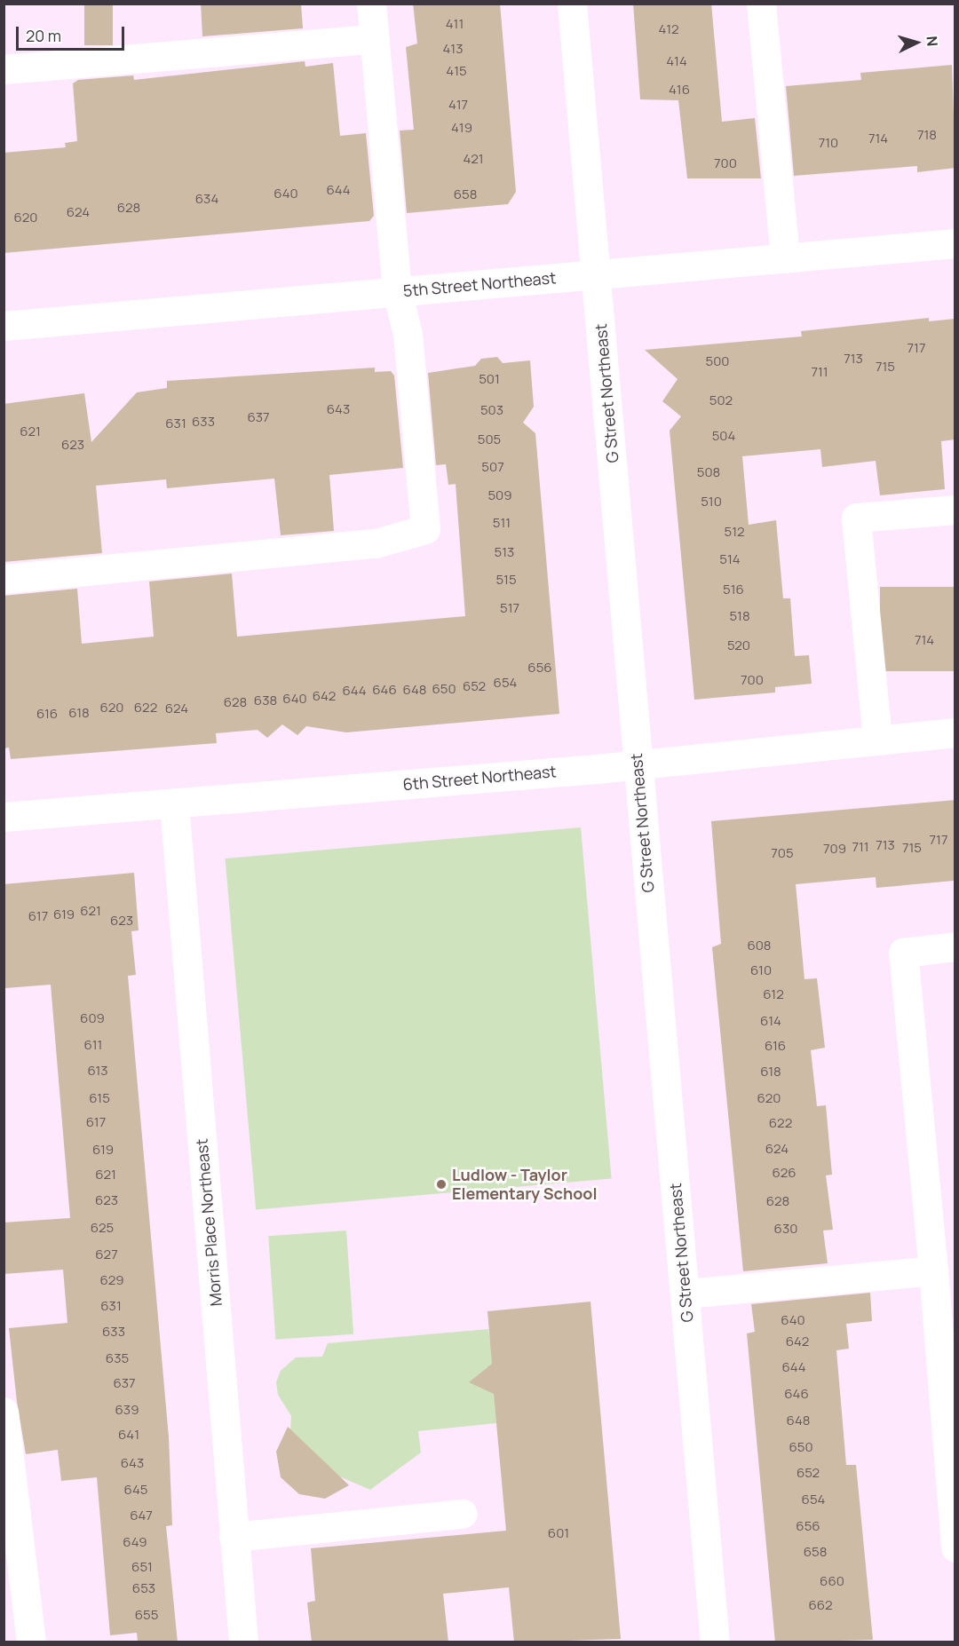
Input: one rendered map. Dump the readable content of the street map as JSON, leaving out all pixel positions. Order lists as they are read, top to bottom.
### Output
{
  "streets": {
    "street": [
      "5th Street Northeast",
      "G Street Northeast",
      "6th Street Northeast",
      "Morris Place Northeast"
    ]
  },
  "crossings": [
    ["5th Street Northeast", "G Street Northeast"],
    ["G Street Northeast", "6th Street Northeast"],
    ["6th Street Northeast", "Morris Place Northeast"]
  ],
  "places": ["Ludlow - Taylor Elementary School"],
  "house_numbers": [
    "411",
    "412",
    "413",
    "414",
    "415",
    "416",
    "417",
    "419",
    "718",
    "714",
    "710",
    "421",
    "700",
    "644",
    "640",
    "658",
    "634",
    "628",
    "624",
    "620",
    "717",
    "713",
    "500",
    "715",
    "711",
    "501",
    "502",
    "643",
    "503",
    "637",
    "633",
    "631",
    "621",
    "504",
    "505",
    "623",
    "507",
    "508",
    "509",
    "510",
    "511",
    "512",
    "513",
    "514",
    "515",
    "516",
    "517",
    "518",
    "714",
    "520",
    "656",
    "700",
    "654",
    "652",
    "650",
    "646",
    "648",
    "644",
    "642",
    "640",
    "638",
    "628",
    "620",
    "622",
    "624",
    "618",
    "616",
    "717",
    "713",
    "711",
    "715",
    "709",
    "705",
    "621",
    "619",
    "617",
    "623",
    "608",
    "610",
    "612",
    "609",
    "614",
    "611",
    "616",
    "613",
    "618",
    "615",
    "620",
    "617",
    "622",
    "624",
    "619",
    "626",
    "621",
    "623",
    "628",
    "625",
    "630",
    "627",
    "629",
    "631",
    "640",
    "633",
    "642",
    "635",
    "644",
    "637",
    "646",
    "639",
    "648",
    "641",
    "650",
    "643",
    "652",
    "645",
    "654",
    "647",
    "656",
    "601",
    "649",
    "658",
    "651",
    "660",
    "653",
    "662",
    "655"
  ],
  "scale_bar": "20 m",
  "north": "right"
}
